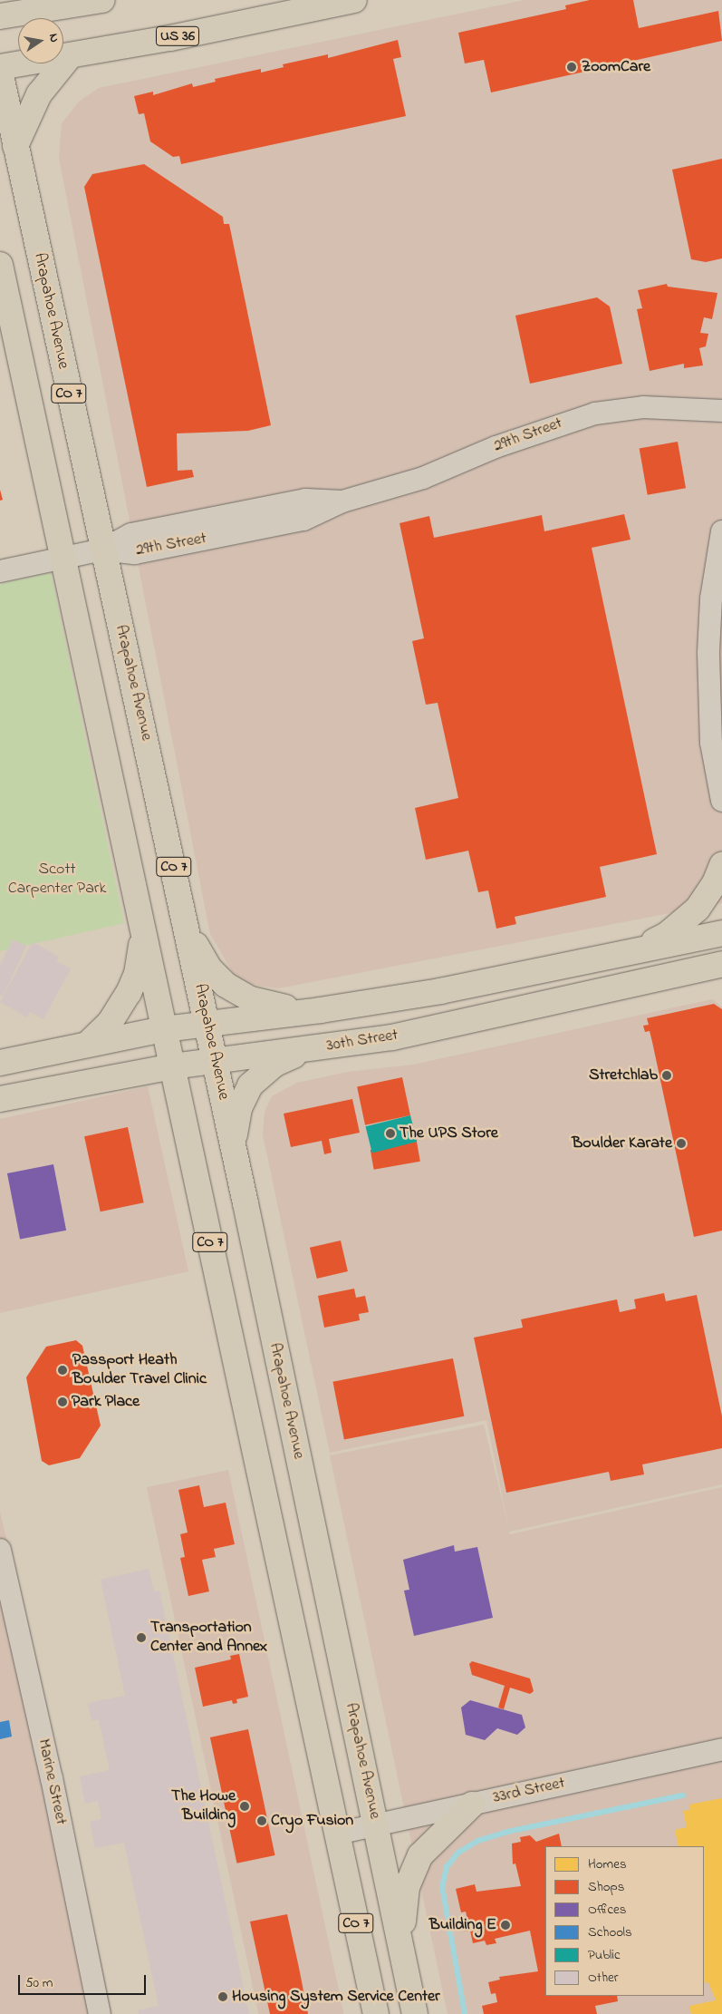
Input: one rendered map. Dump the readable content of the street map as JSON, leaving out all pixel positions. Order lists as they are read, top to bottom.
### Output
{
  "streets": {
    "main road": [
      "US 36",
      "Arapahoe Avenue",
      "CO 7",
      "30th Street"
    ],
    "street": ["29th Street", "Marine Street", "33rd Street"]
  },
  "crossings": [
    ["Arapahoe Avenue", "29th Street"],
    ["Arapahoe Avenue", "30th Street"],
    ["Arapahoe Avenue", "33rd Street"],
    ["CO 7", "29th Street"],
    ["CO 7", "30th Street"],
    ["CO 7", "33rd Street"]
  ],
  "parks": ["Scott Carpenter Park"],
  "places": [
    "ZoomCare",
    "Stretchlab",
    "The UPS Store",
    "Boulder Karate",
    "Passport Heath Boulder Travel Clinic",
    "Park Place",
    "Transportation Center and Annex",
    "The Howe Building",
    "Cryo Fusion",
    "Building E",
    "Housing System Service Center"
  ],
  "legend": [
    "Homes",
    "Shops",
    "Offices",
    "Schools",
    "Public",
    "Other"
  ],
  "scale_bar": "50 m",
  "north": "right"
}
